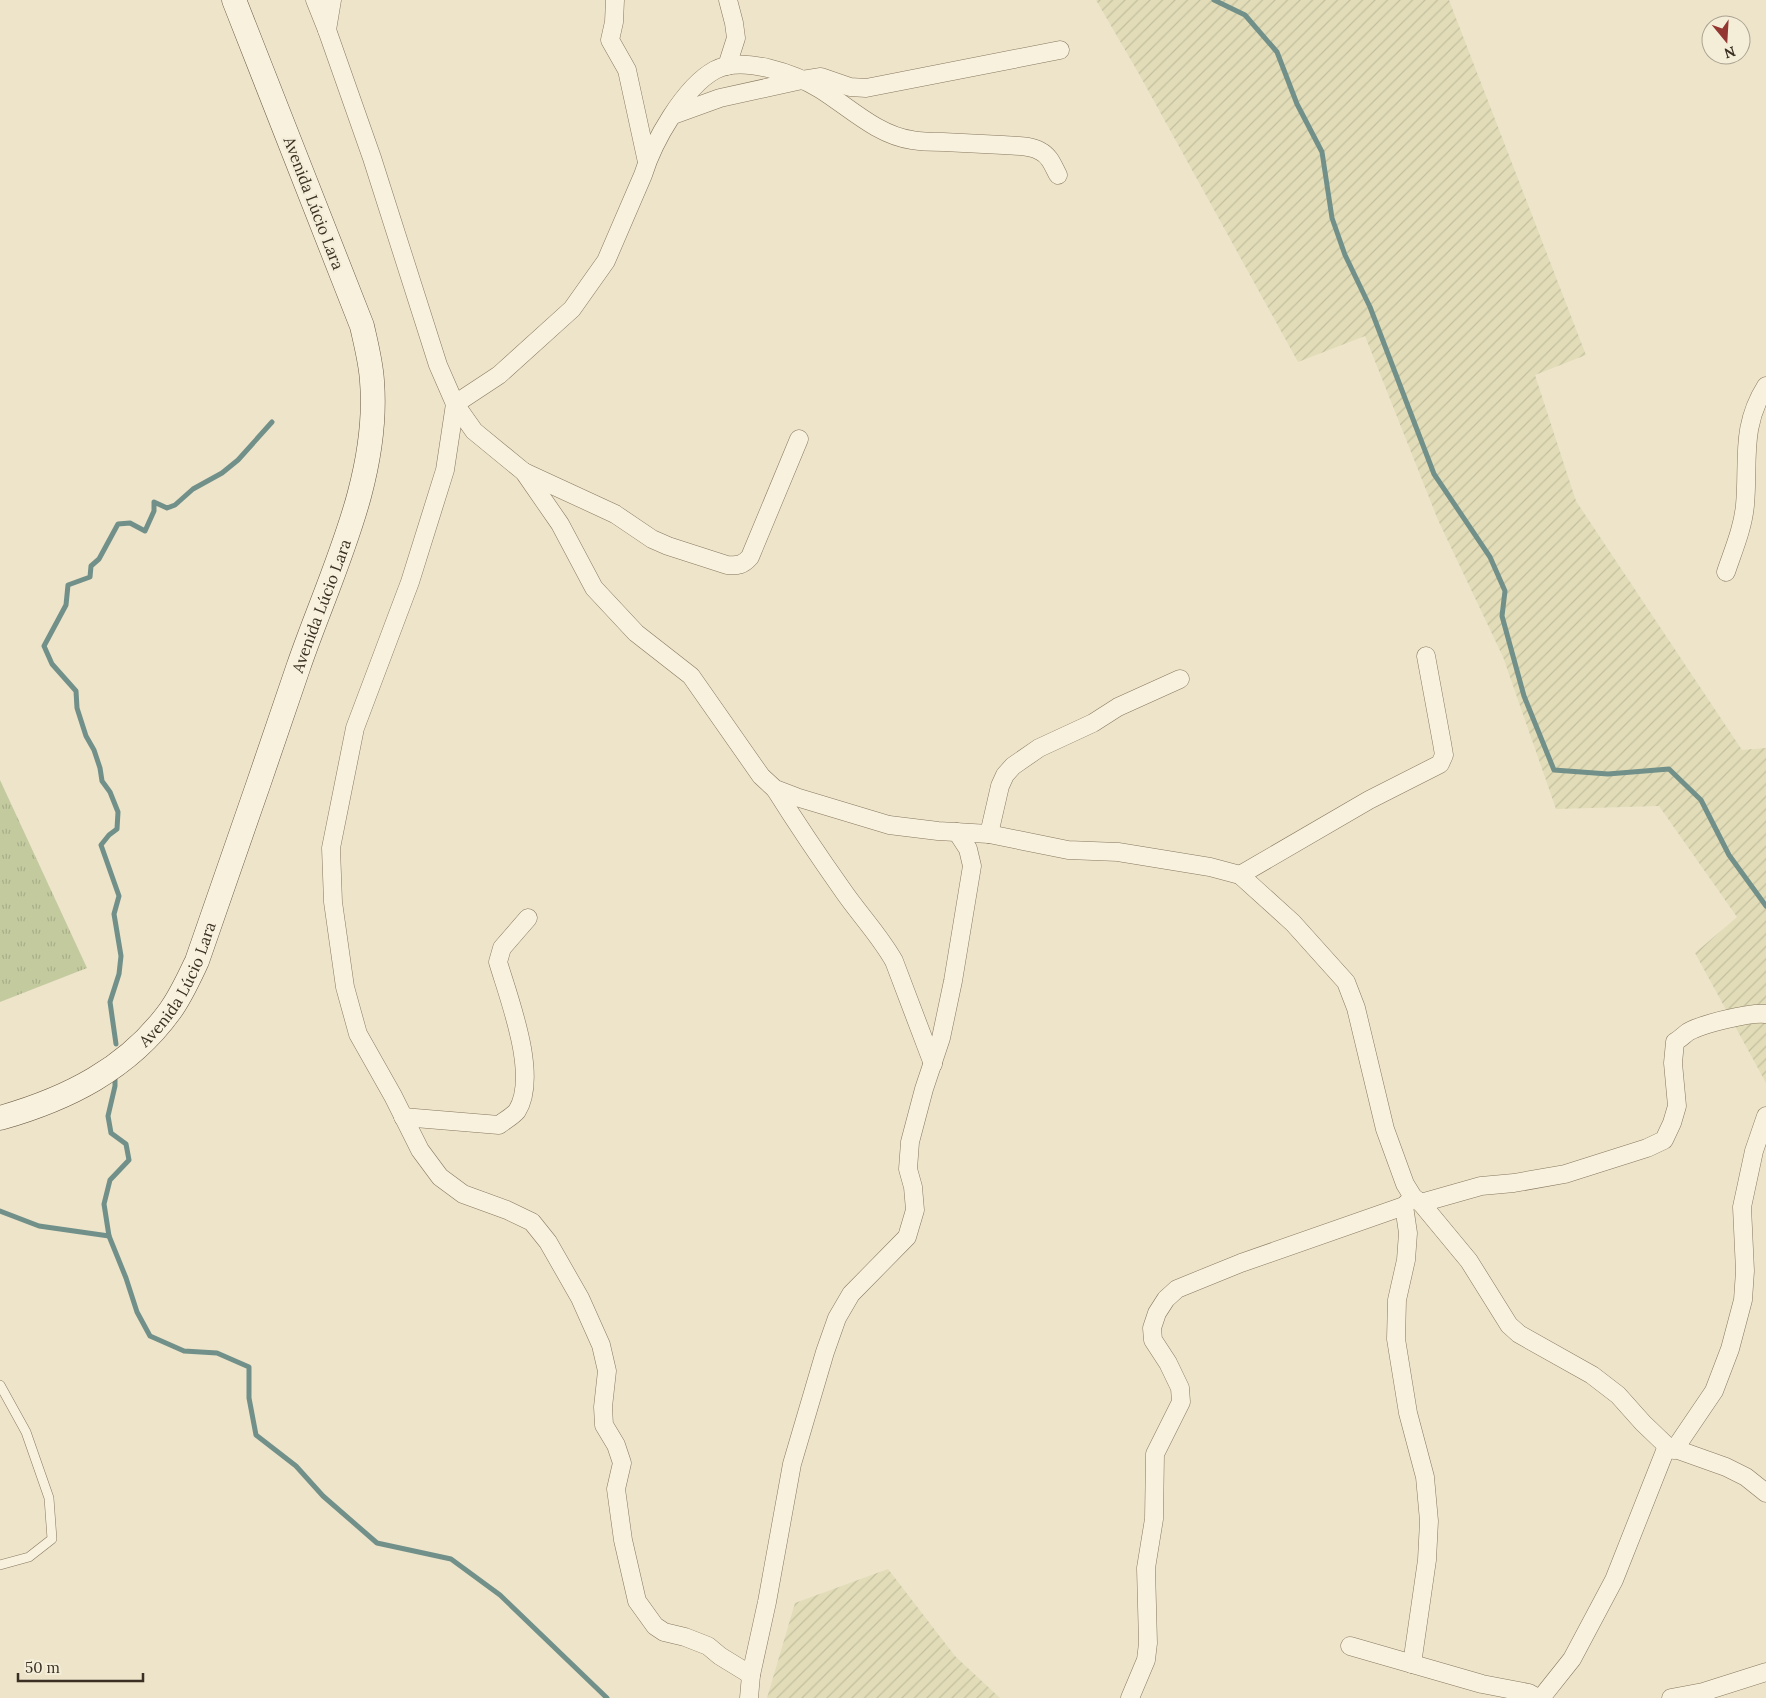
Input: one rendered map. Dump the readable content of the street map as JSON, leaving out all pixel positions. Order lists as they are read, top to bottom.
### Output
{
  "streets": {
    "main road": ["Avenida Lúcio Lara"]
  },
  "scale_bar": "50 m",
  "north": "bottom"
}
